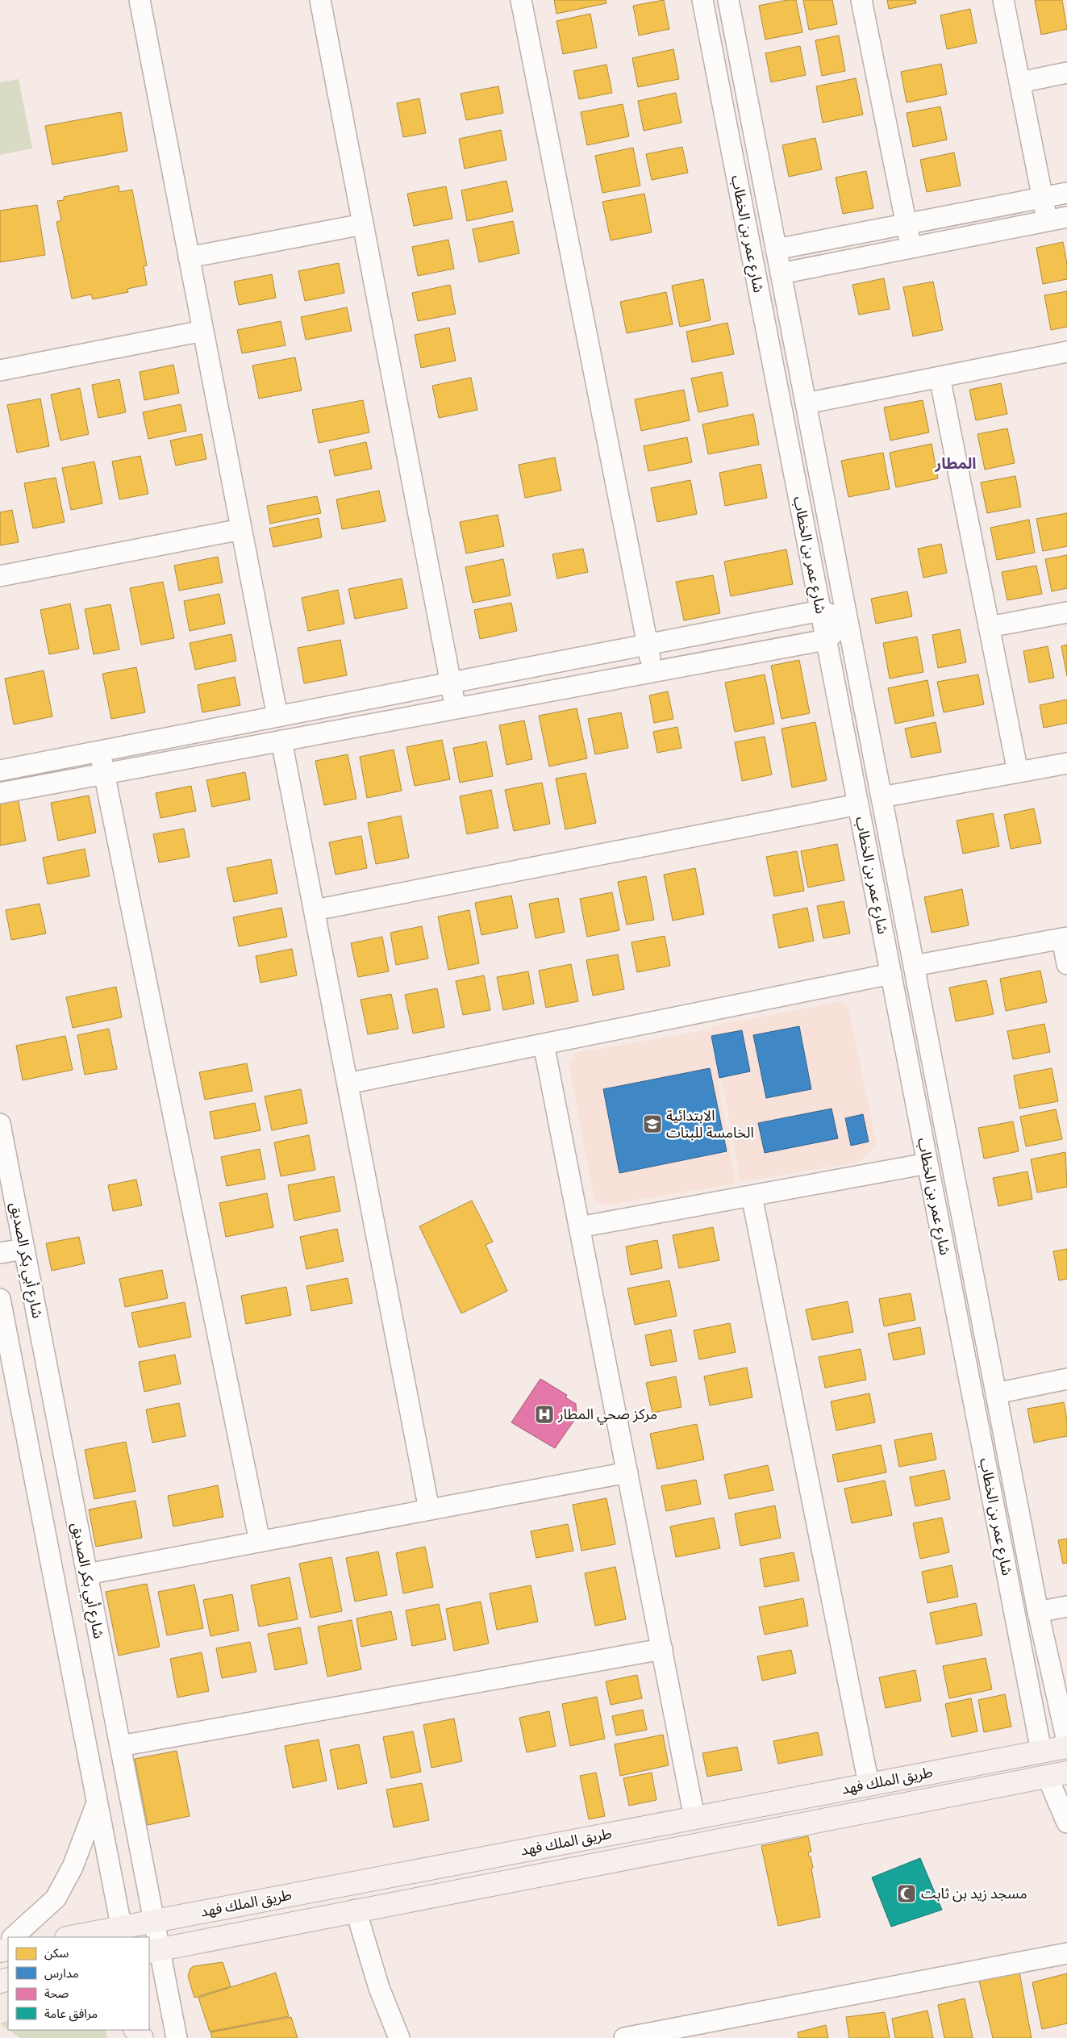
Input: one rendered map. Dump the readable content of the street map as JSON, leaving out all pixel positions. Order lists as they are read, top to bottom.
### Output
{
  "streets": {
    "main road": ["طريق الملك فهد"],
    "street": ["شارع عمر بن الخطاب", "شارع أبي بكر الصديق"]
  },
  "crossings": [
    ["شارع عمر بن الخطاب", "طريق الملك فهد"],
    ["شارع أبي بكر الصديق", "طريق الملك فهد"]
  ],
  "districts": ["المطار"],
  "places": {
    "school or university": ["الابتدائية الخامسة للبنات"],
    "hospital": ["مركز صحي المطار"],
    "mosque": ["مسجد زيد بن ثابت"]
  },
  "legend": [
    "سكن",
    "مدارس",
    "صحة",
    "مرافق عامة"
  ]
}
